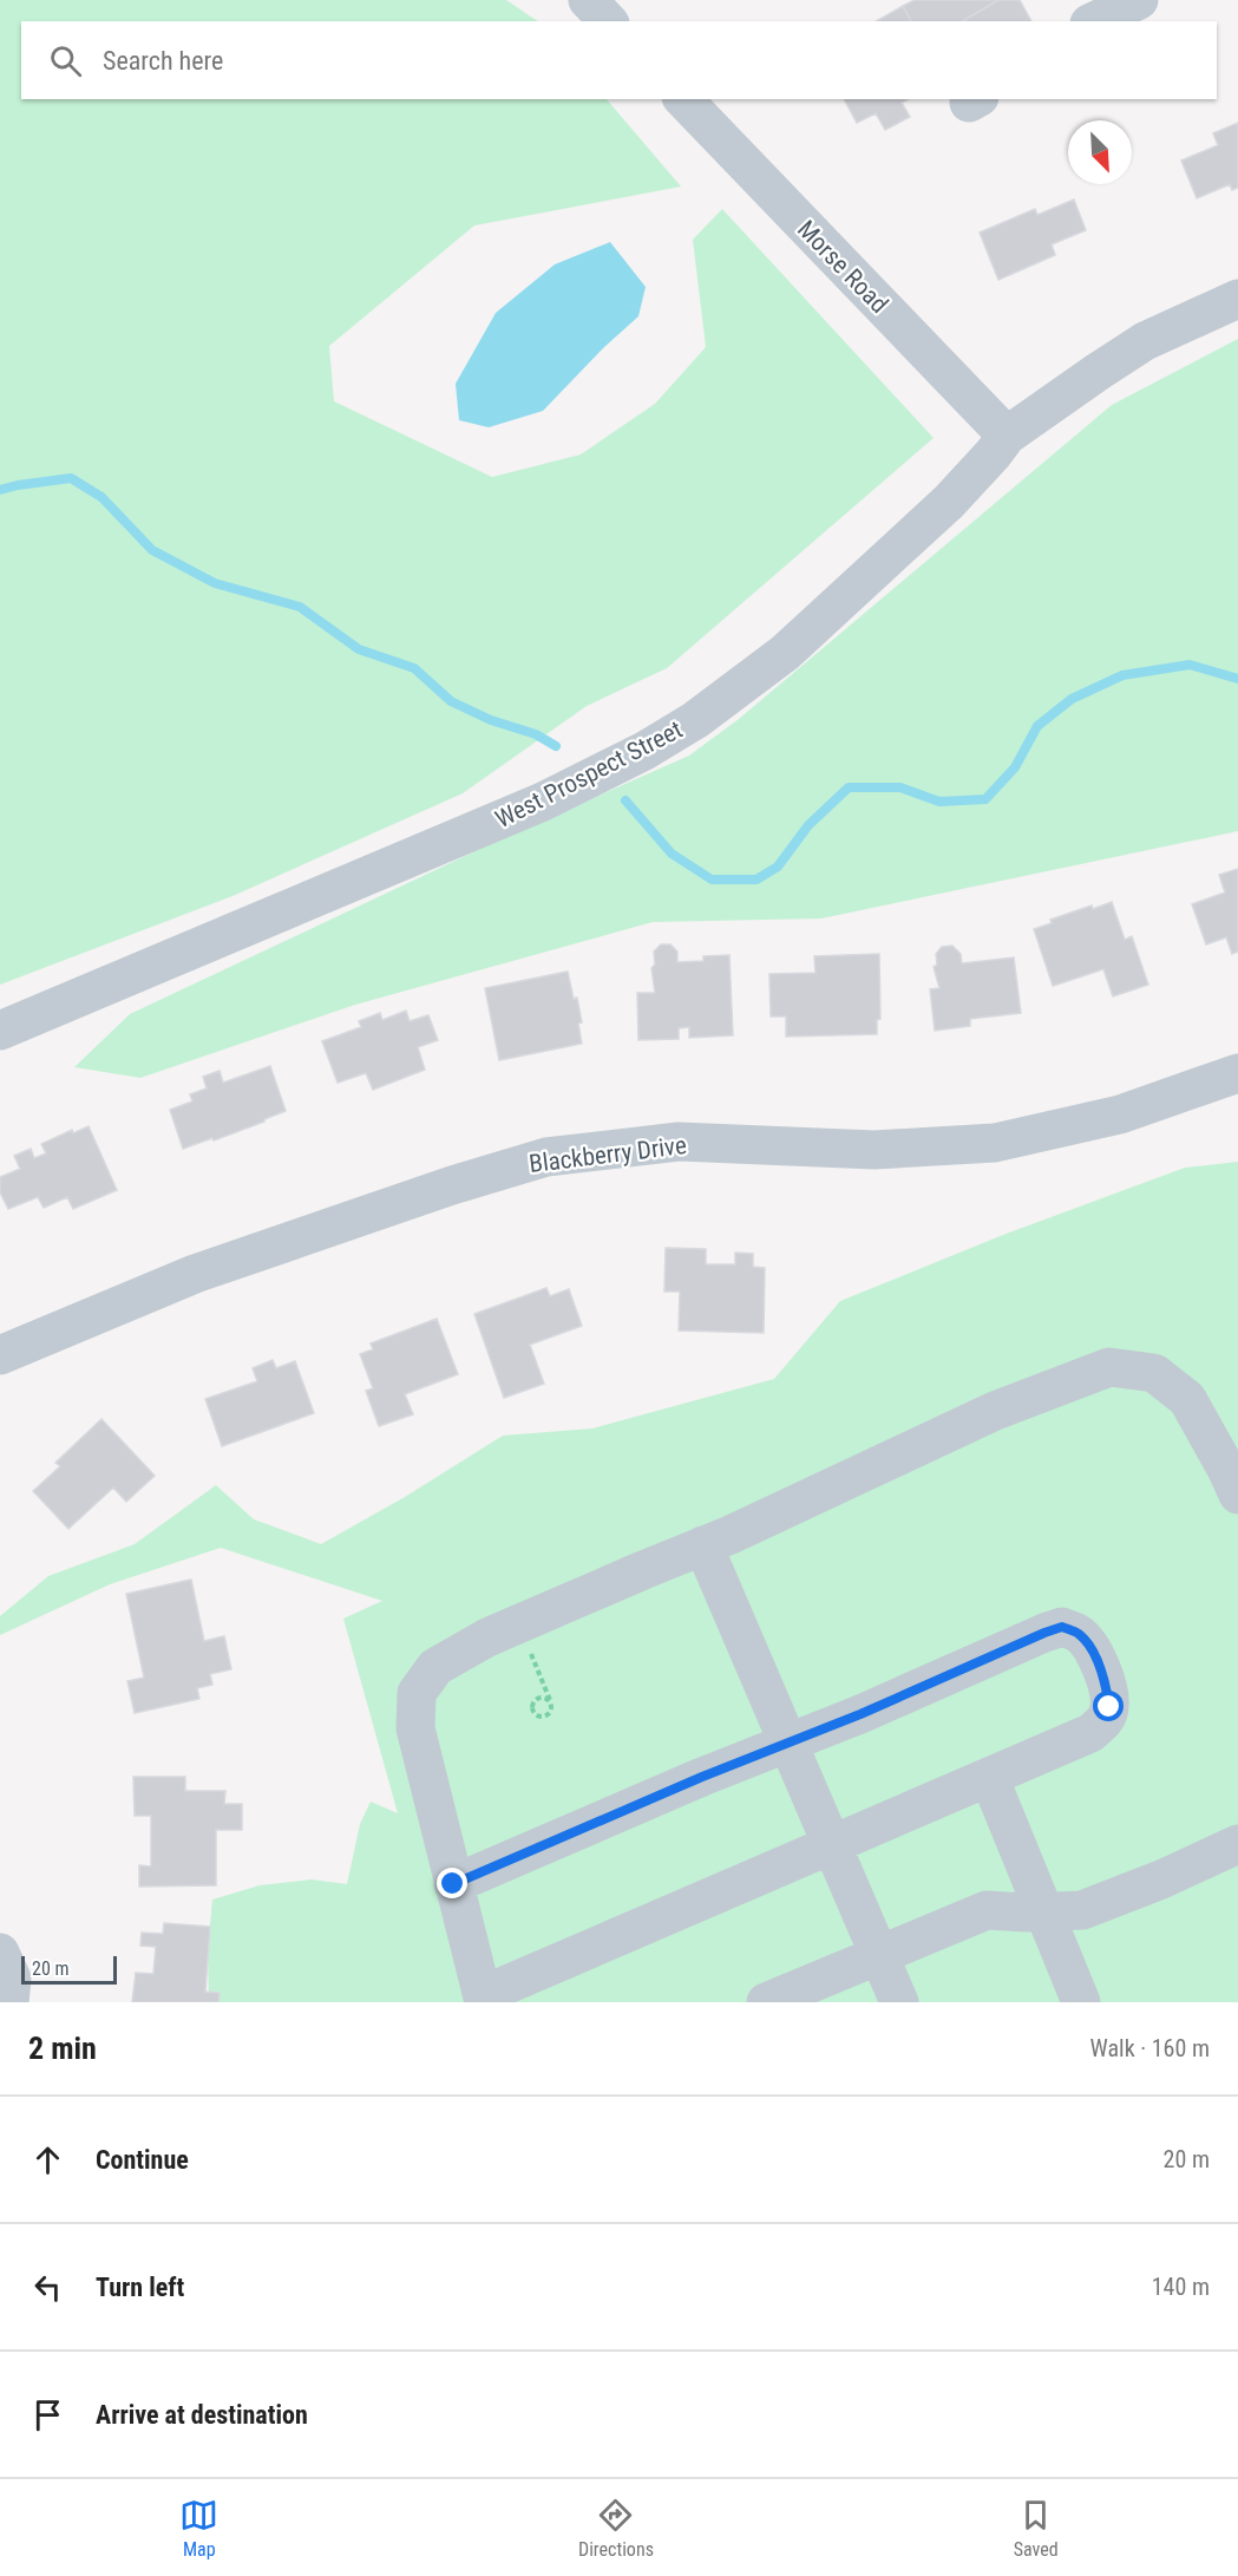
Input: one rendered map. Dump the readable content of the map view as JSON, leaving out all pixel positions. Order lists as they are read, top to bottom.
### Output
{
  "streets": {
    "street": ["Morse Road", "West Prospect Street", "Blackberry Drive"]
  },
  "crossings": [
    ["Morse Road", "West Prospect Street"]
  ],
  "scale_bar": "20 m",
  "north": "bottom right",
  "page": {
    "search": "Search here",
    "scale": "20 m",
    "heading": ["2 min", "Walk · 160 m"],
    "list": [
      ["Continue", "20 m"],
      ["Turn left", "140 m"],
      "Arrive at destination"
    ],
    "nav": ["Map", "Directions", "Saved"]
  }
}
